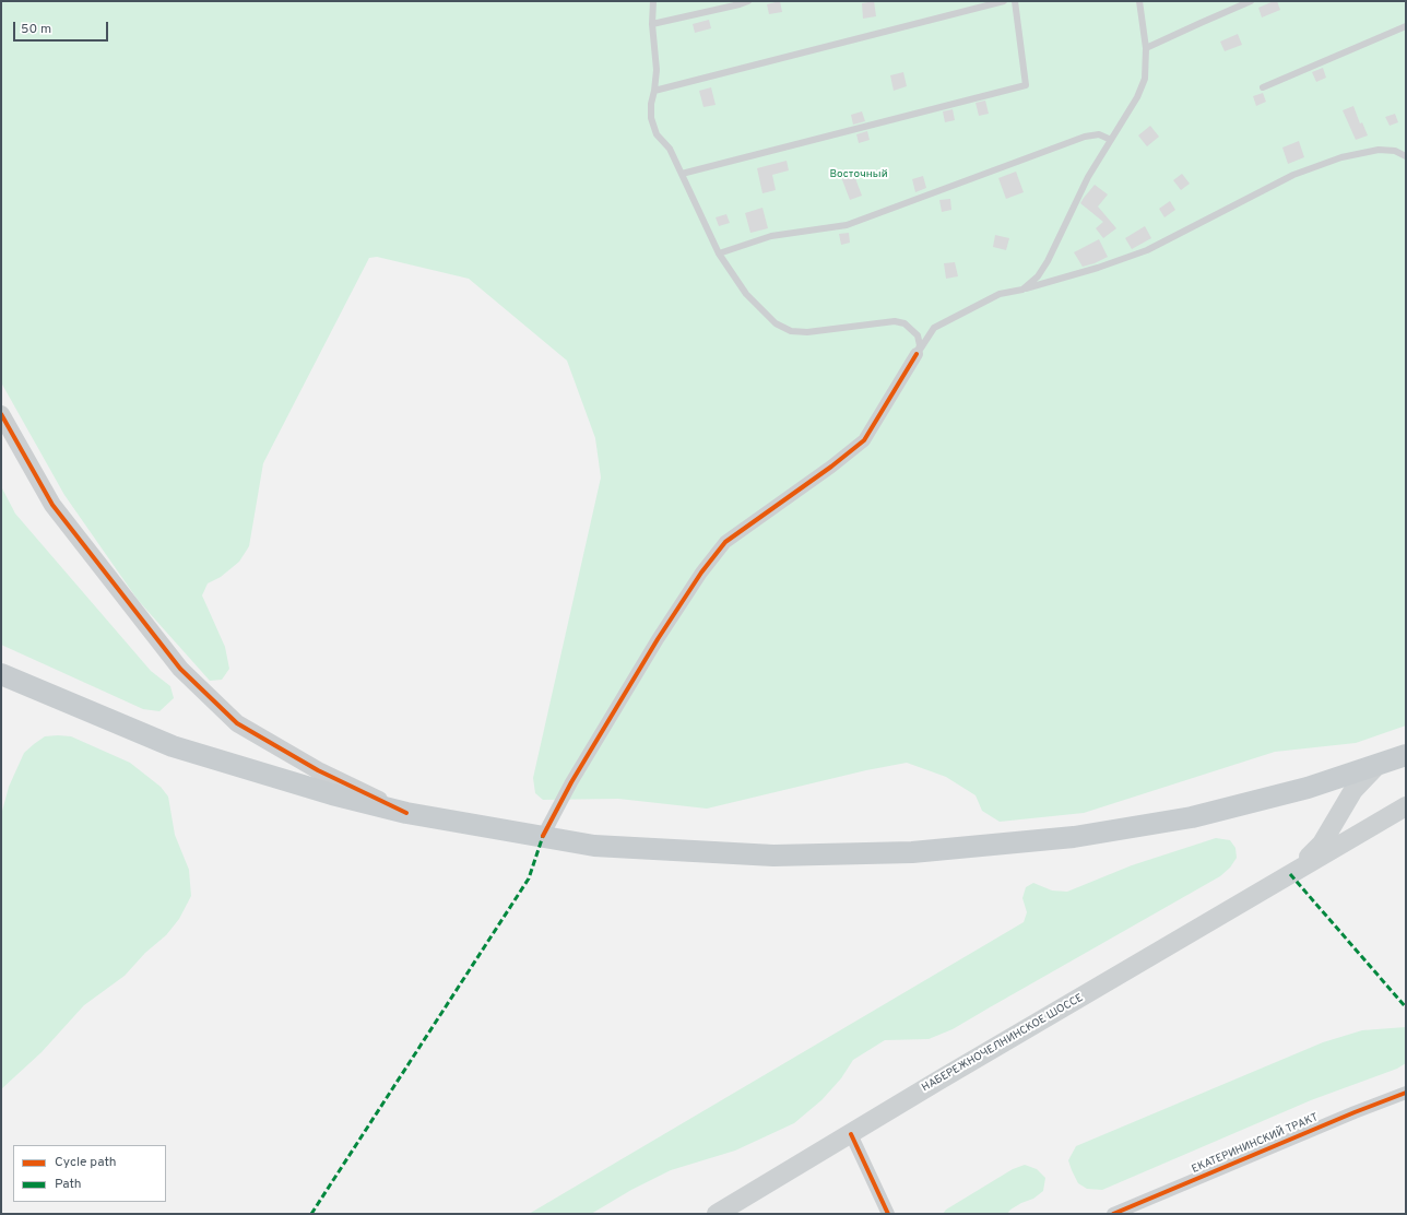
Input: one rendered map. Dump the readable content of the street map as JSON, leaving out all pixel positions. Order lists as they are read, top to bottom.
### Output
{
  "streets": {
    "main road": ["НАБЕРЕЖНОЧЕЛНИНСКОЕ ШОССЕ"],
    "street": ["ЕКАТЕРИНИНСКИЙ ТРАКТ"]
  },
  "parks": ["Восточный"],
  "legend": ["Cycle path", "Path"],
  "scale_bar": "50 m"
}
